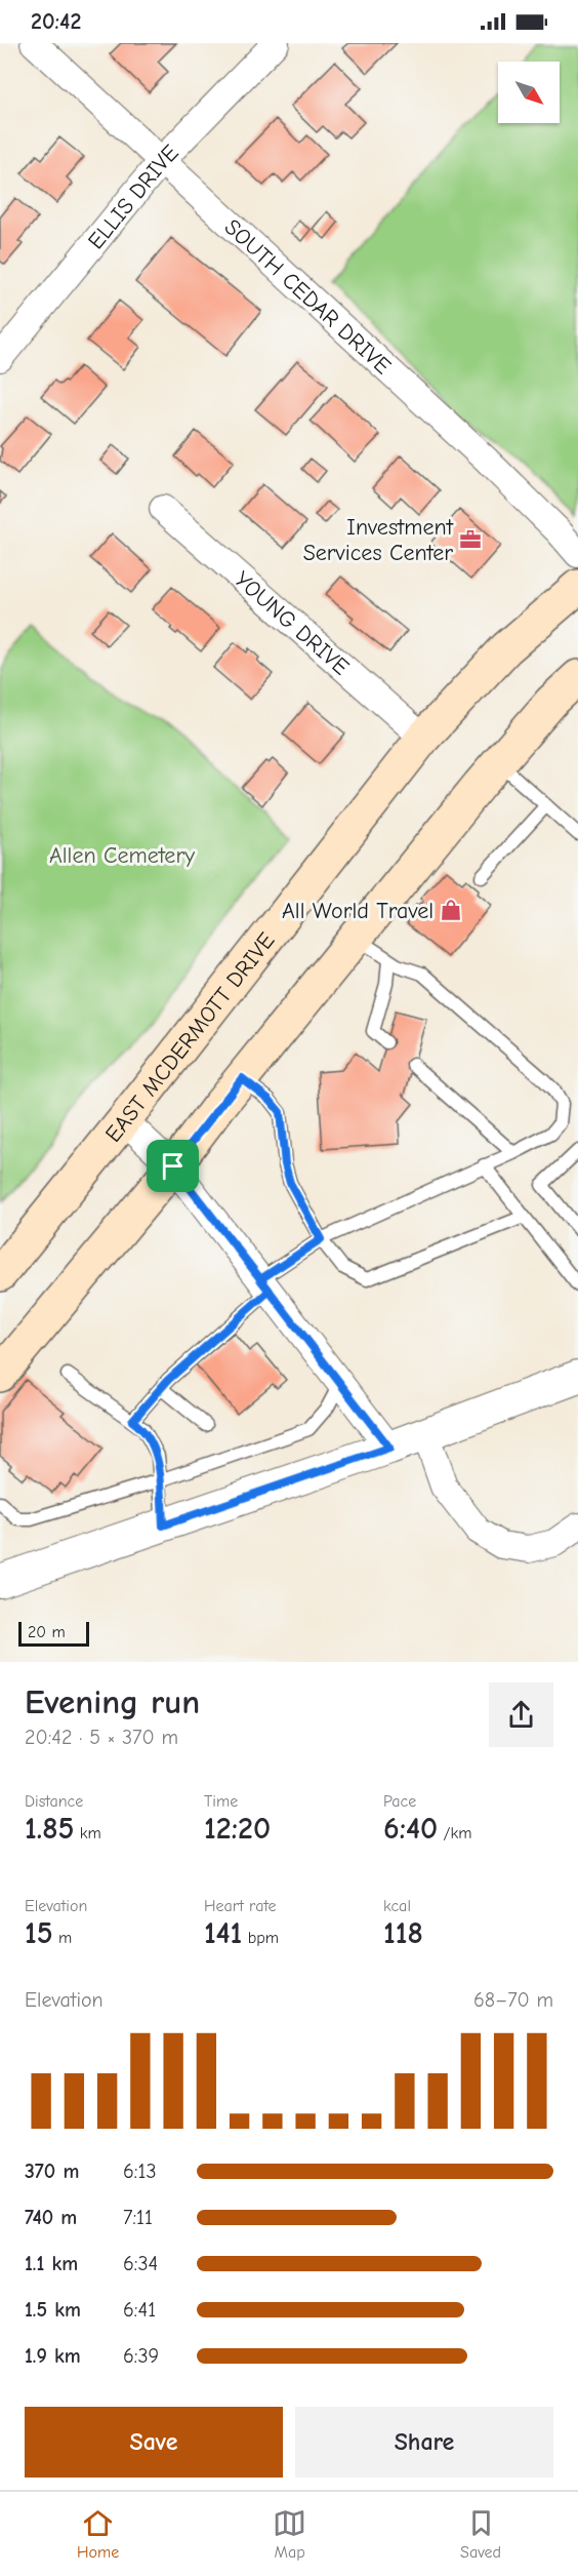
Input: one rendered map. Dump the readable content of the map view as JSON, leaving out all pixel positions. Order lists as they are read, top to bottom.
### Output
{
  "streets": {
    "main road": ["EAST MCDERMOTT DRIVE"],
    "street": ["ELLIS DRIVE", "SOUTH CEDAR DRIVE", "YOUNG DRIVE"]
  },
  "crossings": [
    ["ELLIS DRIVE", "SOUTH CEDAR DRIVE"],
    ["YOUNG DRIVE", "EAST MCDERMOTT DRIVE"]
  ],
  "parks": ["Allen Cemetery"],
  "places": {
    "office": ["Investment Services Center"],
    "shop": ["All World Travel"]
  },
  "scale_bar": "20 m",
  "north": "bottom right",
  "page": {
    "status": "20:42",
    "scale": "20 m",
    "heading": ["Evening run", "20:42 · 5 × 370 m"],
    "stats": [
      ["Distance", "1.85 km"],
      ["Time", "12:20"],
      ["Pace", "6:40 /km"],
      ["Elevation", "15 m"],
      ["Heart rate", "141 bpm"],
      ["kcal", "118"]
    ],
    "chart": ["Elevation", "68–70 m"],
    "list": [
      {
        "name": "370 m",
        "note": "6:13"
      },
      {
        "name": "740 m",
        "note": "7:11"
      },
      {
        "name": "1.1 km",
        "note": "6:34"
      },
      {
        "name": "1.5 km",
        "note": "6:41"
      },
      {
        "name": "1.9 km",
        "note": "6:39"
      }
    ],
    "buttons": ["Save", "Share"],
    "tabs": ["Home", "Map", "Saved"]
  }
}
